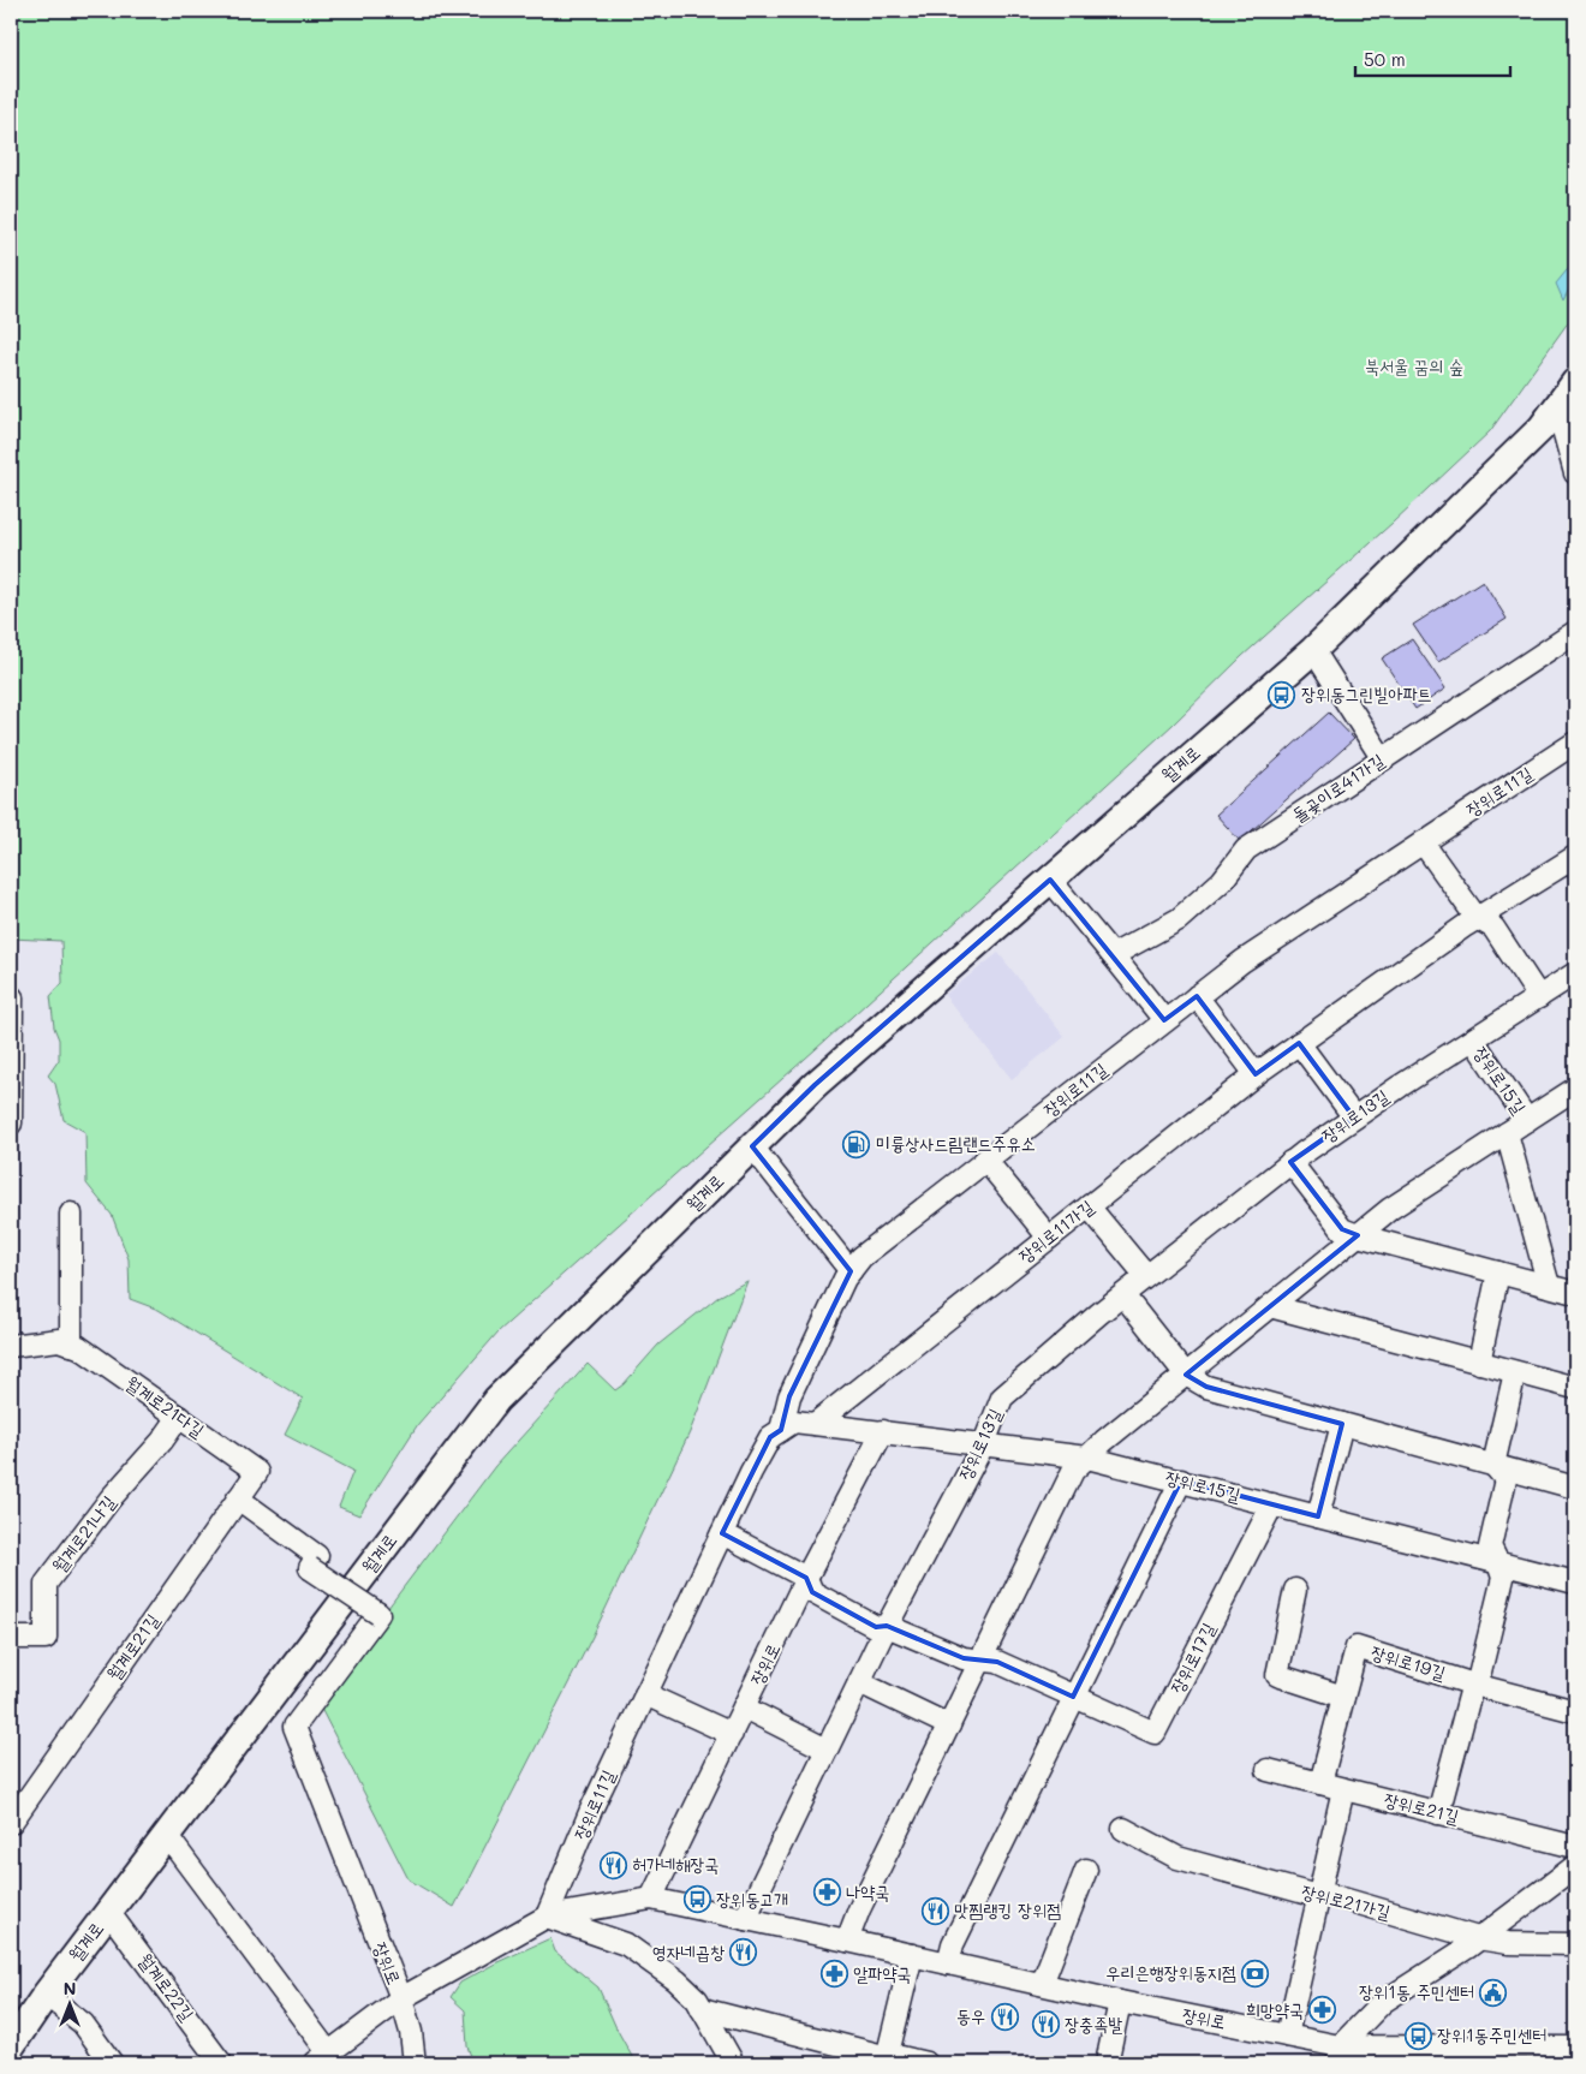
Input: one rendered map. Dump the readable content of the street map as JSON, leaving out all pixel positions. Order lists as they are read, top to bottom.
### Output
{
  "streets": {
    "main road": ["월계로"],
    "street": [
      "돌곶이로41가길",
      "장위로11길",
      "장위로15길",
      "장위로13길",
      "장위로11가길",
      "월계로21다길",
      "월계로21나길",
      "월계로21길",
      "장위로17길",
      "장위로19길",
      "장위로",
      "장위로21길",
      "장위로21가길",
      "월계로22길"
    ]
  },
  "crossings": [
    ["월계로", "장위로"],
    ["월계로", "월계로22길"],
    ["장위로11길", "장위로"],
    ["장위로15길", "장위로13길"],
    ["장위로15길", "장위로17길"],
    ["장위로15길", "장위로"],
    ["장위로13길", "장위로"],
    ["월계로21다길", "월계로21나길"],
    ["월계로21다길", "월계로21길"],
    ["월계로21길", "장위로"],
    ["장위로19길", "장위로21길"]
  ],
  "parks": ["북서울 꿈의 숲"],
  "places": {
    "bus stop": ["장위동그린빌아파트", "장위동고개", "장위1동주민센터"],
    "fuel station": ["미륭상사드림랜드주유소"],
    "restaurant": [
      "허가네해장국",
      "맛찜랭킹 장위점",
      "영자네곱창",
      "동우",
      "장충족발"
    ],
    "pharmacy": ["나약국", "알파약국", "희망약국"],
    "bank": ["우리은행장위동지점"],
    "public building": ["장위1동 주민센터"]
  },
  "scale_bar": "50 m",
  "north": "top"
}
